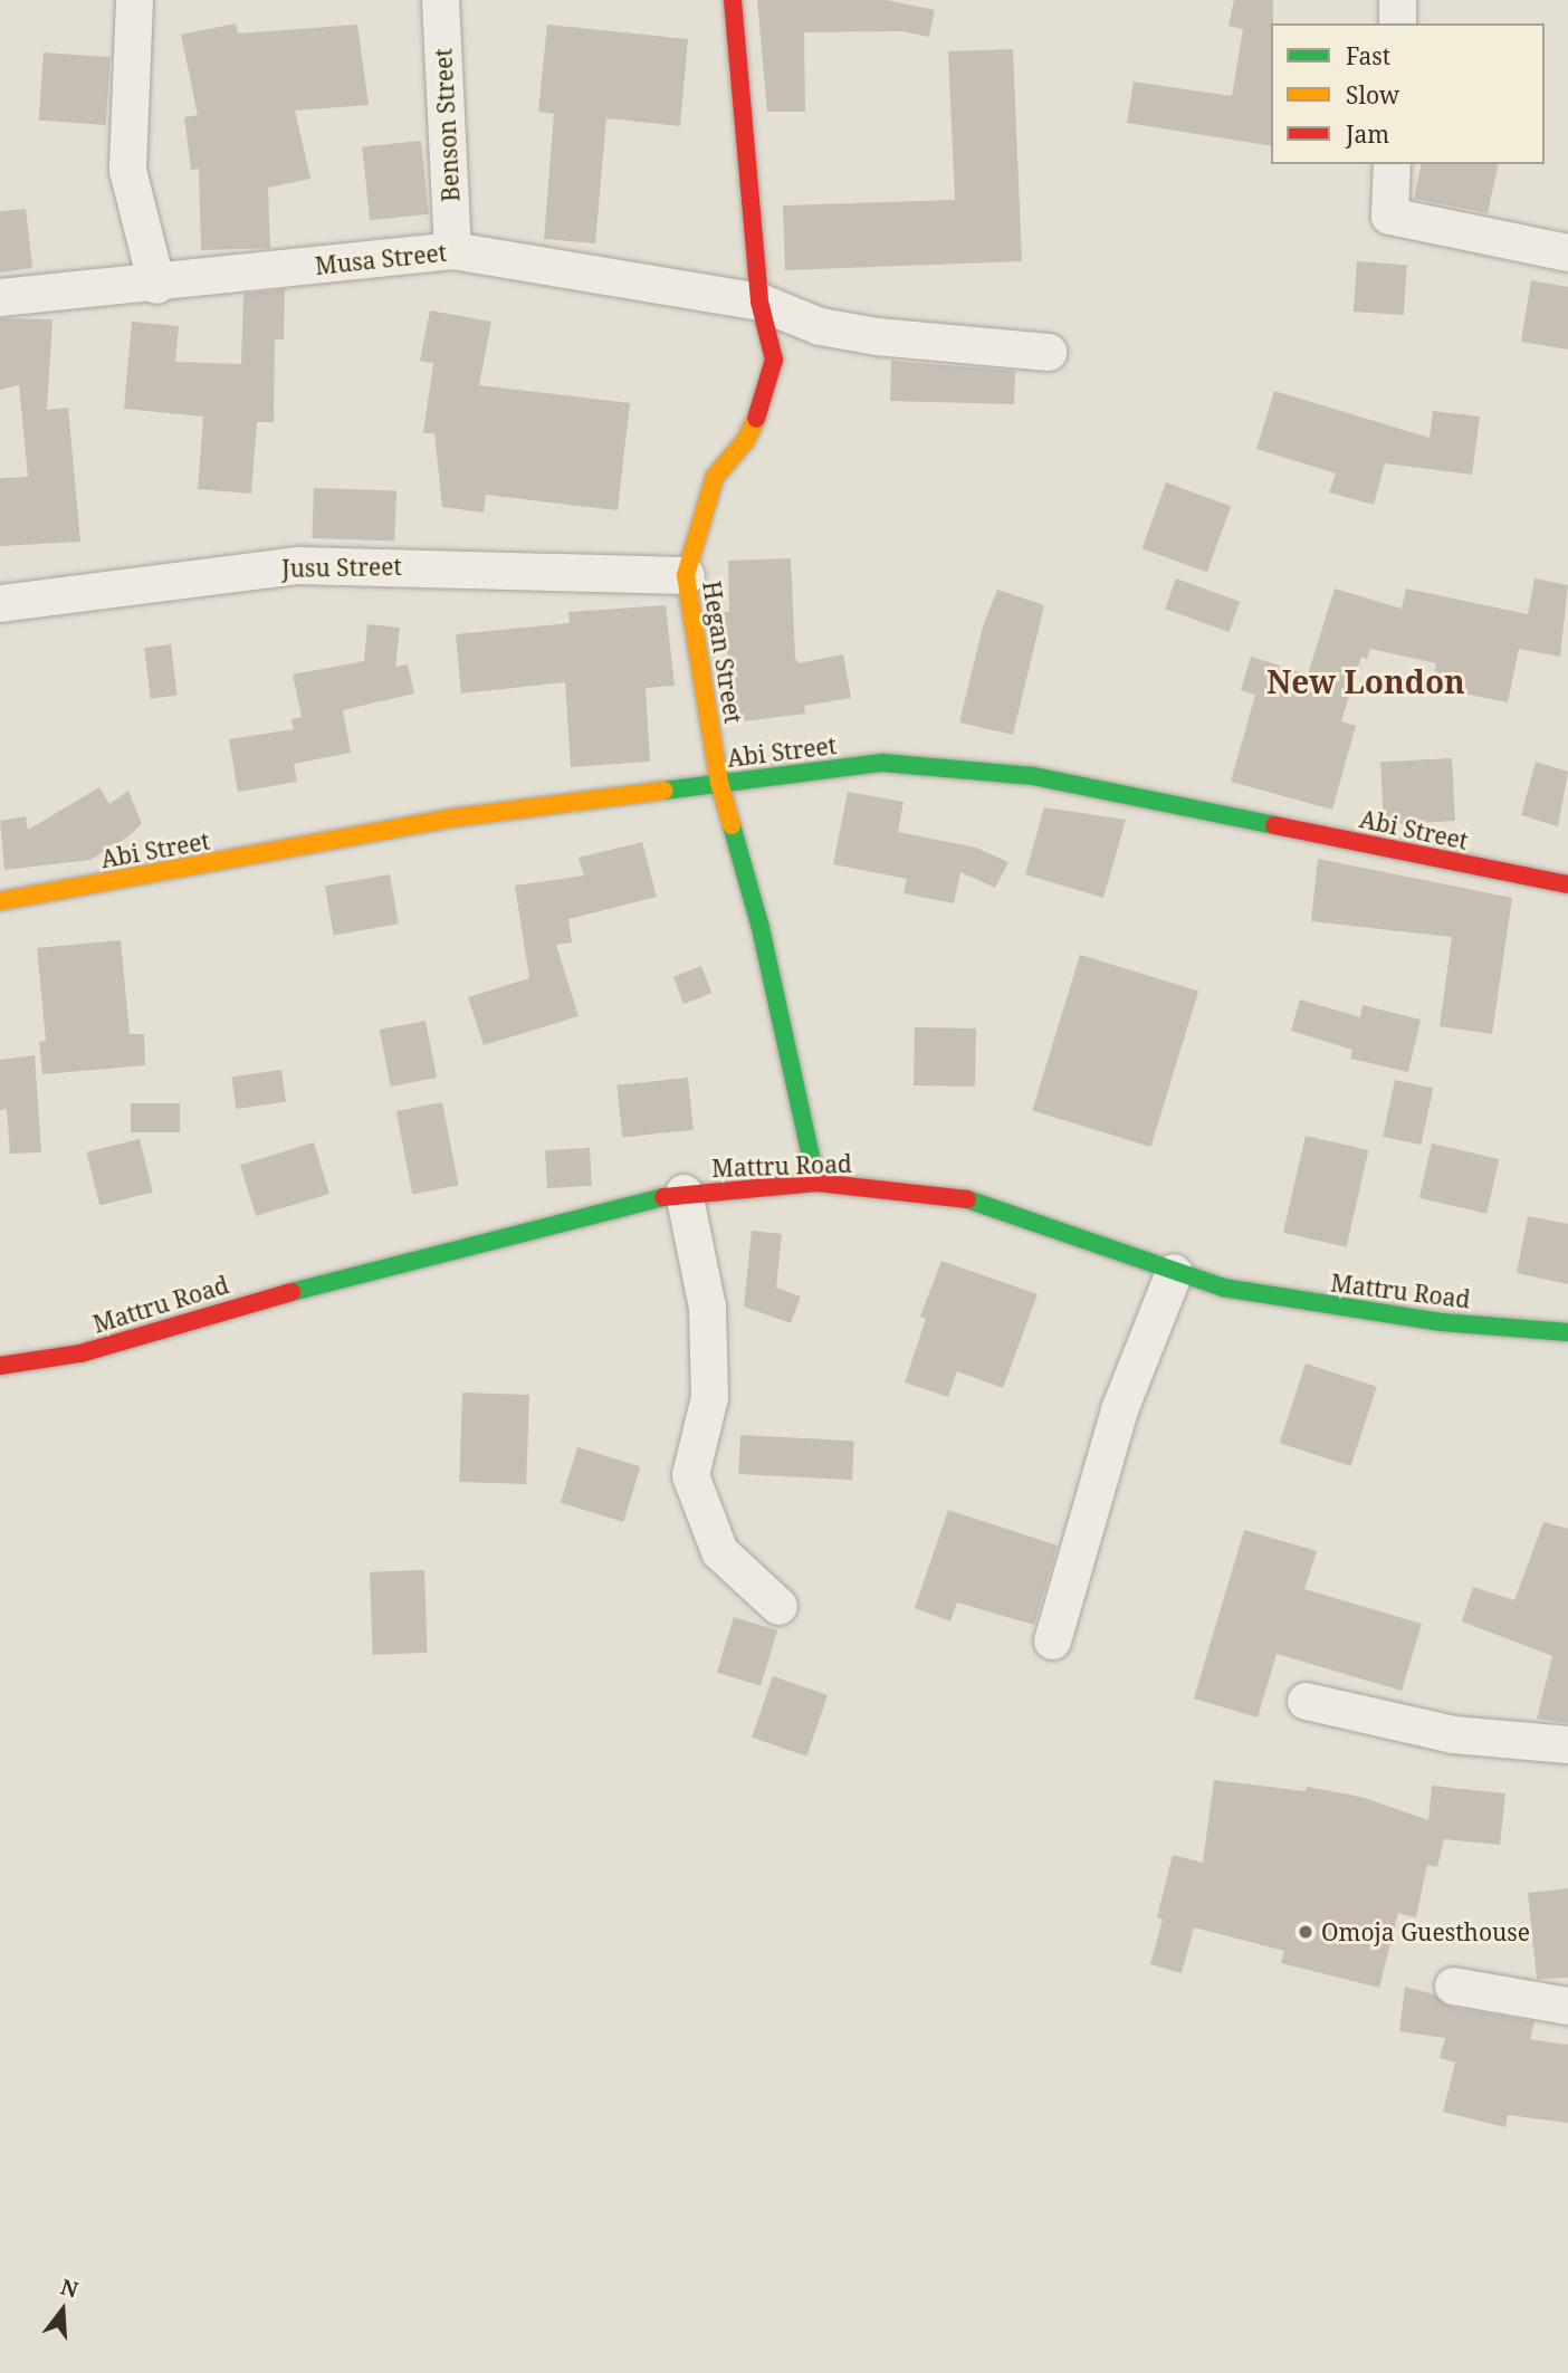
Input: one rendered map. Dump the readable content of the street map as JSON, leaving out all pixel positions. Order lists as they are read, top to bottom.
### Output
{
  "streets": {
    "street": [
      "Benson Street",
      "Musa Street",
      "Jusu Street",
      "Hegan Street",
      "Abi Street",
      "Mattru Road"
    ]
  },
  "crossings": [
    ["Benson Street", "Musa Street"],
    ["Musa Street", "Hegan Street"],
    ["Jusu Street", "Hegan Street"],
    ["Hegan Street", "Abi Street"],
    ["Hegan Street", "Mattru Road"]
  ],
  "districts": ["New London"],
  "places": ["Omoja Guesthouse"],
  "legend": ["Fast", "Slow", "Jam"],
  "north": "top"
}
